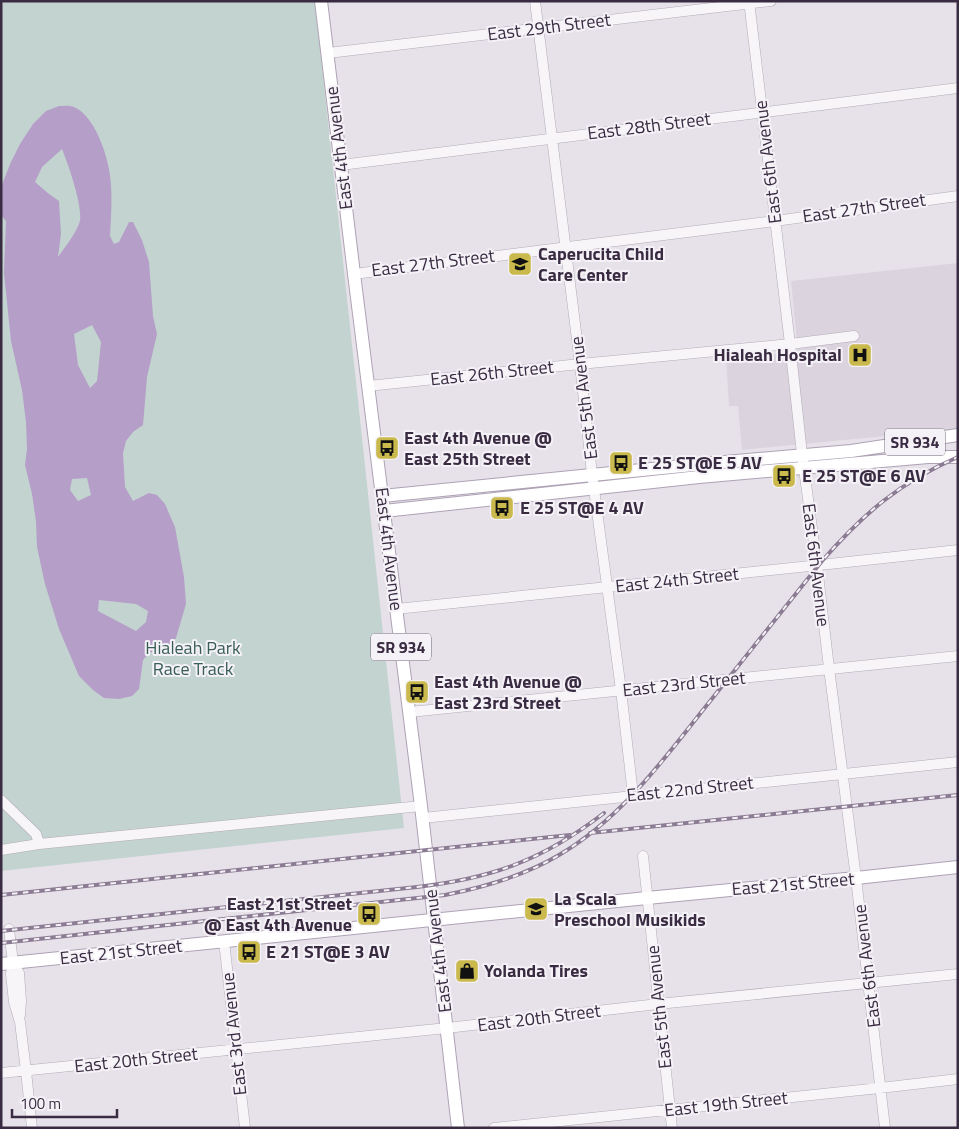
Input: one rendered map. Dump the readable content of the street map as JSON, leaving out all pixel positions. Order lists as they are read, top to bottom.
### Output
{
  "streets": {
    "main road": ["East 4th Avenue", "SR 934", "East 21st Street"],
    "street": [
      "East 29th Street",
      "East 28th Street",
      "East 6th Avenue",
      "East 27th Street",
      "East 26th Street",
      "East 5th Avenue",
      "East 24th Street",
      "East 23rd Street",
      "East 22nd Street",
      "East 20th Street",
      "East 3rd Avenue",
      "East 19th Street"
    ]
  },
  "crossings": [
    ["East 29th Street", "East 4th Avenue"],
    ["East 29th Street", "East 6th Avenue"],
    ["East 29th Street", "East 5th Avenue"],
    ["East 28th Street", "East 4th Avenue"],
    ["East 28th Street", "East 6th Avenue"],
    ["East 28th Street", "East 5th Avenue"],
    ["East 4th Avenue", "East 27th Street"],
    ["East 4th Avenue", "East 26th Street"],
    ["East 4th Avenue", "SR 934"],
    ["East 4th Avenue", "East 24th Street"],
    ["East 4th Avenue", "East 23rd Street"],
    ["East 4th Avenue", "East 22nd Street"],
    ["East 4th Avenue", "East 21st Street"],
    ["East 4th Avenue", "East 20th Street"],
    ["East 6th Avenue", "East 27th Street"],
    ["East 6th Avenue", "East 26th Street"],
    ["East 6th Avenue", "SR 934"],
    ["East 6th Avenue", "East 24th Street"],
    ["East 6th Avenue", "East 23rd Street"],
    ["East 6th Avenue", "East 22nd Street"],
    ["East 6th Avenue", "East 21st Street"],
    ["East 6th Avenue", "East 20th Street"],
    ["East 6th Avenue", "East 19th Street"],
    ["East 27th Street", "East 5th Avenue"],
    ["East 26th Street", "East 5th Avenue"],
    ["East 5th Avenue", "SR 934"],
    ["East 5th Avenue", "East 24th Street"],
    ["East 5th Avenue", "East 23rd Street"],
    ["East 5th Avenue", "East 22nd Street"],
    ["East 5th Avenue", "East 21st Street"],
    ["East 5th Avenue", "East 20th Street"],
    ["East 5th Avenue", "East 19th Street"],
    ["East 21st Street", "East 3rd Avenue"],
    ["East 20th Street", "East 3rd Avenue"]
  ],
  "parks": ["Hialeah Park Race Track"],
  "places": {
    "school or university": ["Caperucita Child Care Center", "La Scala Preschool Musikids"],
    "hospital": ["Hialeah Hospital"],
    "bus stop": [
      "East 4th Avenue @ East 25th Street",
      "E 25 ST@E 5 AV",
      "E 25 ST@E 6 AV",
      "E 25 ST@E 4 AV",
      "East 4th Avenue @ East 23rd Street",
      "East 21st Street @ East 4th Avenue",
      "E 21 ST@E 3 AV"
    ],
    "shop": ["Yolanda Tires"]
  },
  "scale_bar": "100 m"
}
